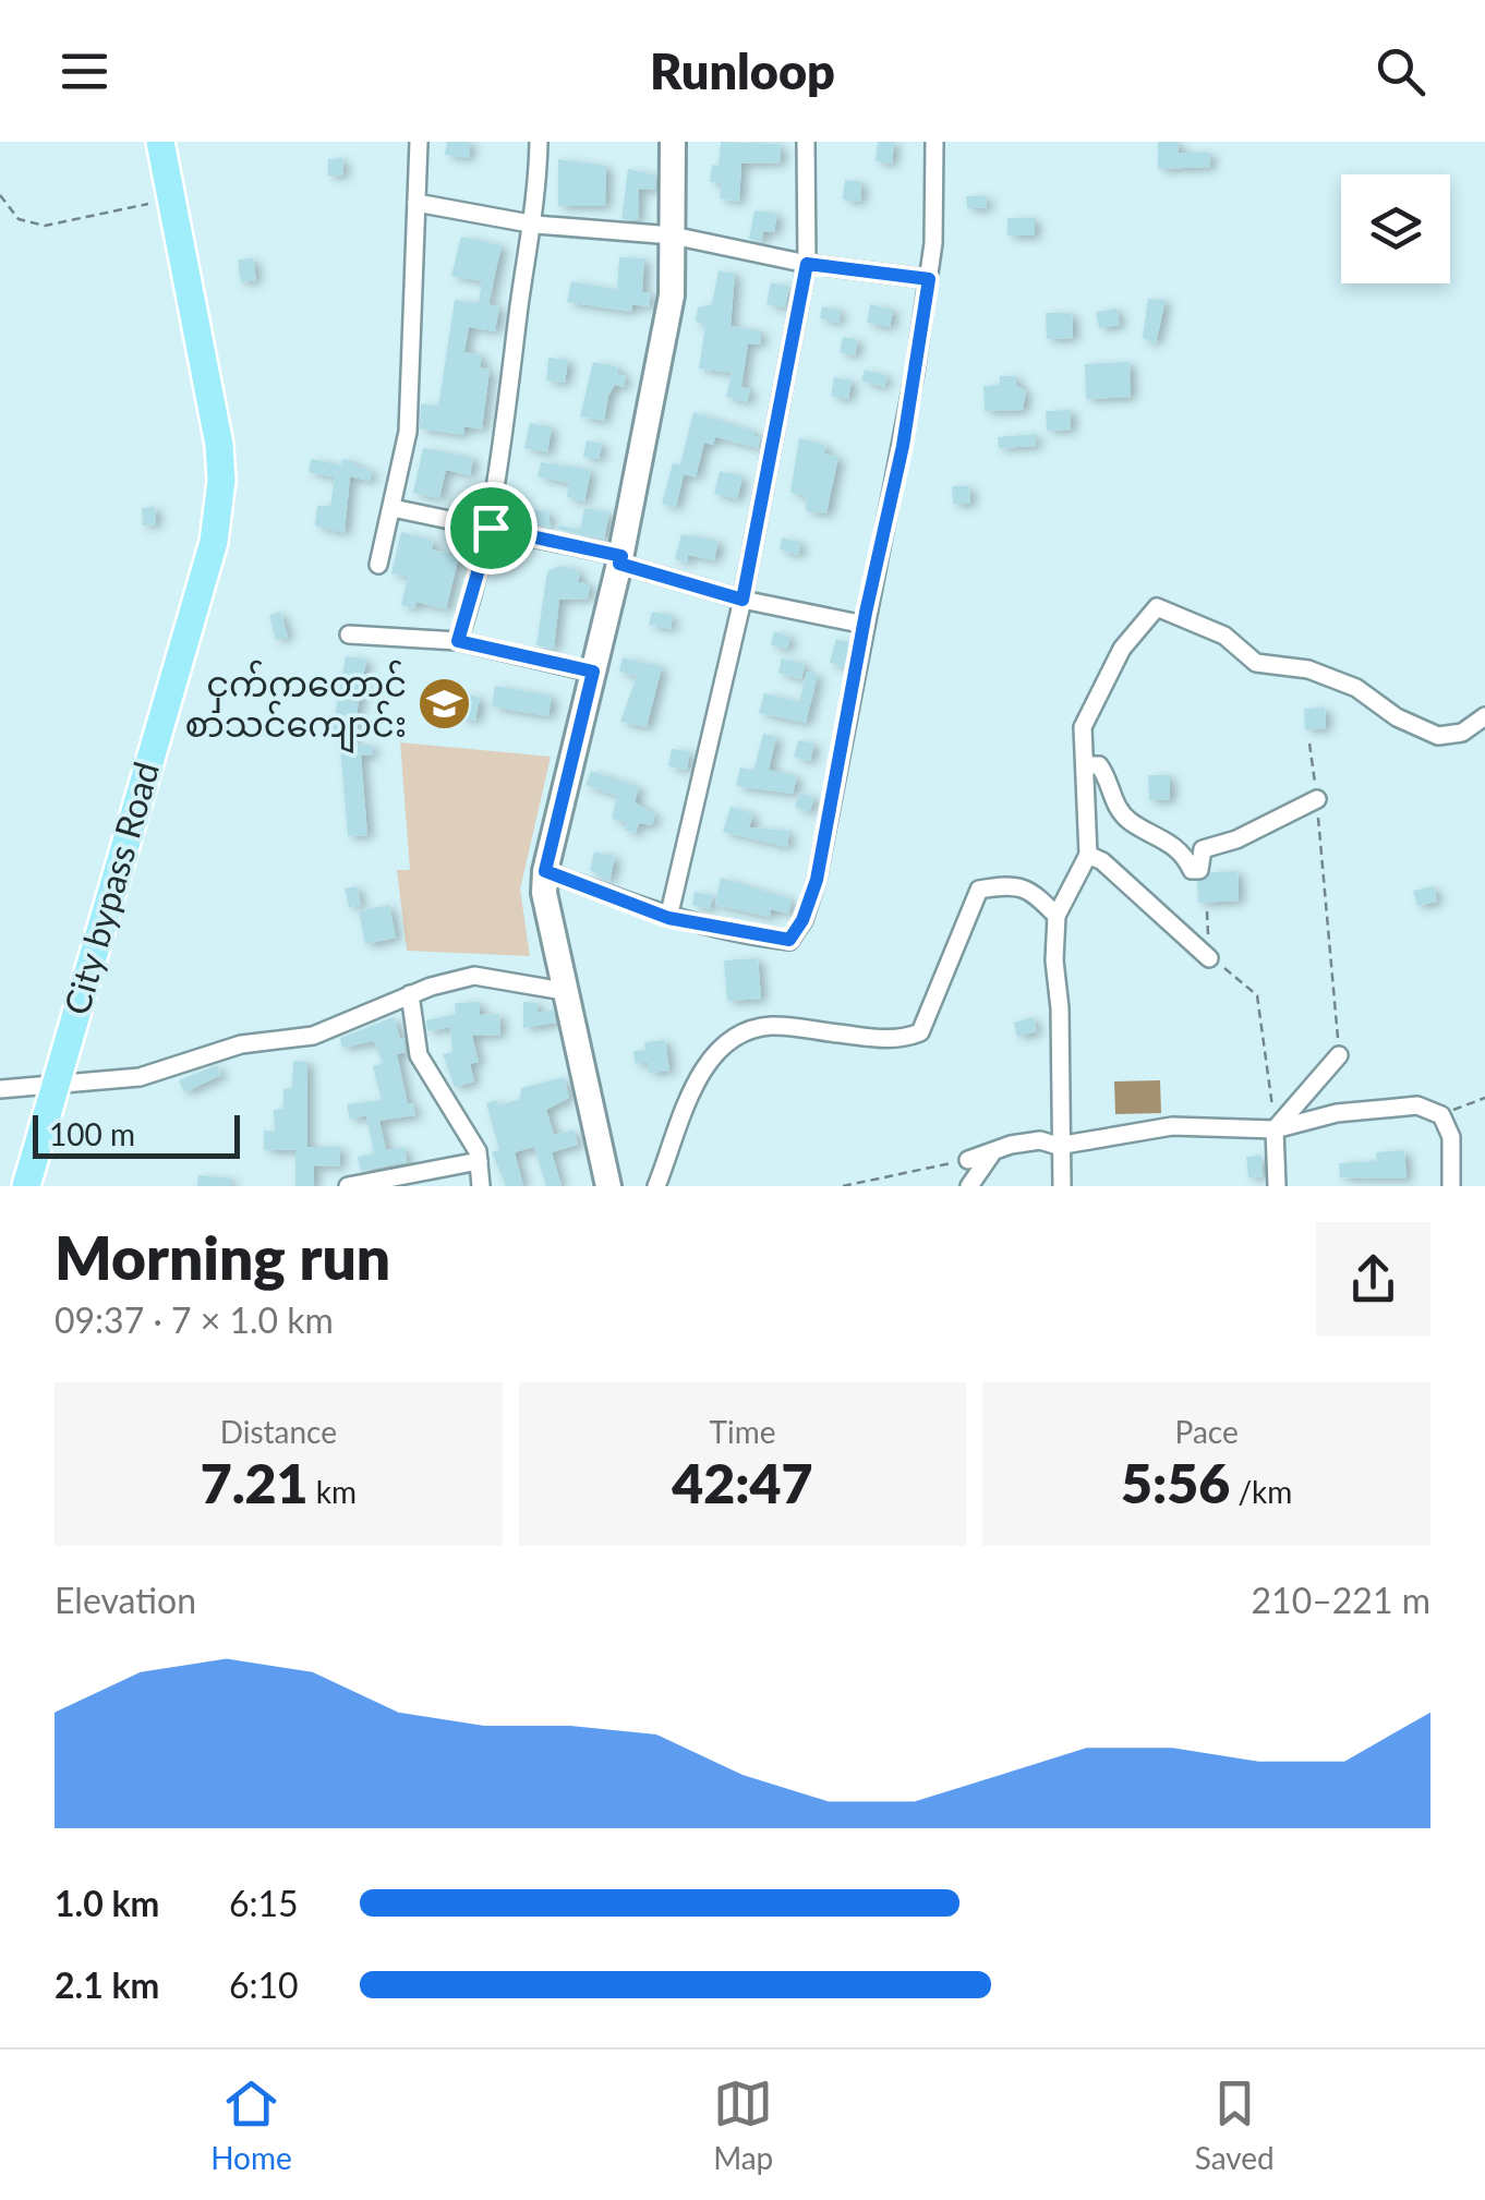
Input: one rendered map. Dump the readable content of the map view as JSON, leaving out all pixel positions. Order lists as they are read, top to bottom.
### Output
{
  "streets": {
    "main road": ["City bypass Road"]
  },
  "places": {
    "school or university": ["ငှက်ကတောင် စာသင်ကျောင်း"]
  },
  "scale_bar": "100 m",
  "page": {
    "header": "Runloop",
    "scale": "100 m",
    "heading": ["Morning run", "09:37 · 7 × 1.0 km"],
    "stats": [
      ["Distance", "7.21 km"],
      ["Time", "42:47"],
      ["Pace", "5:56 /km"]
    ],
    "chart": ["Elevation", "210–221 m"],
    "list": [
      {
        "name": "1.0 km",
        "note": "6:15"
      },
      {
        "name": "2.1 km",
        "note": "6:10"
      }
    ],
    "tabs": ["Home", "Map", "Saved"]
  }
}
